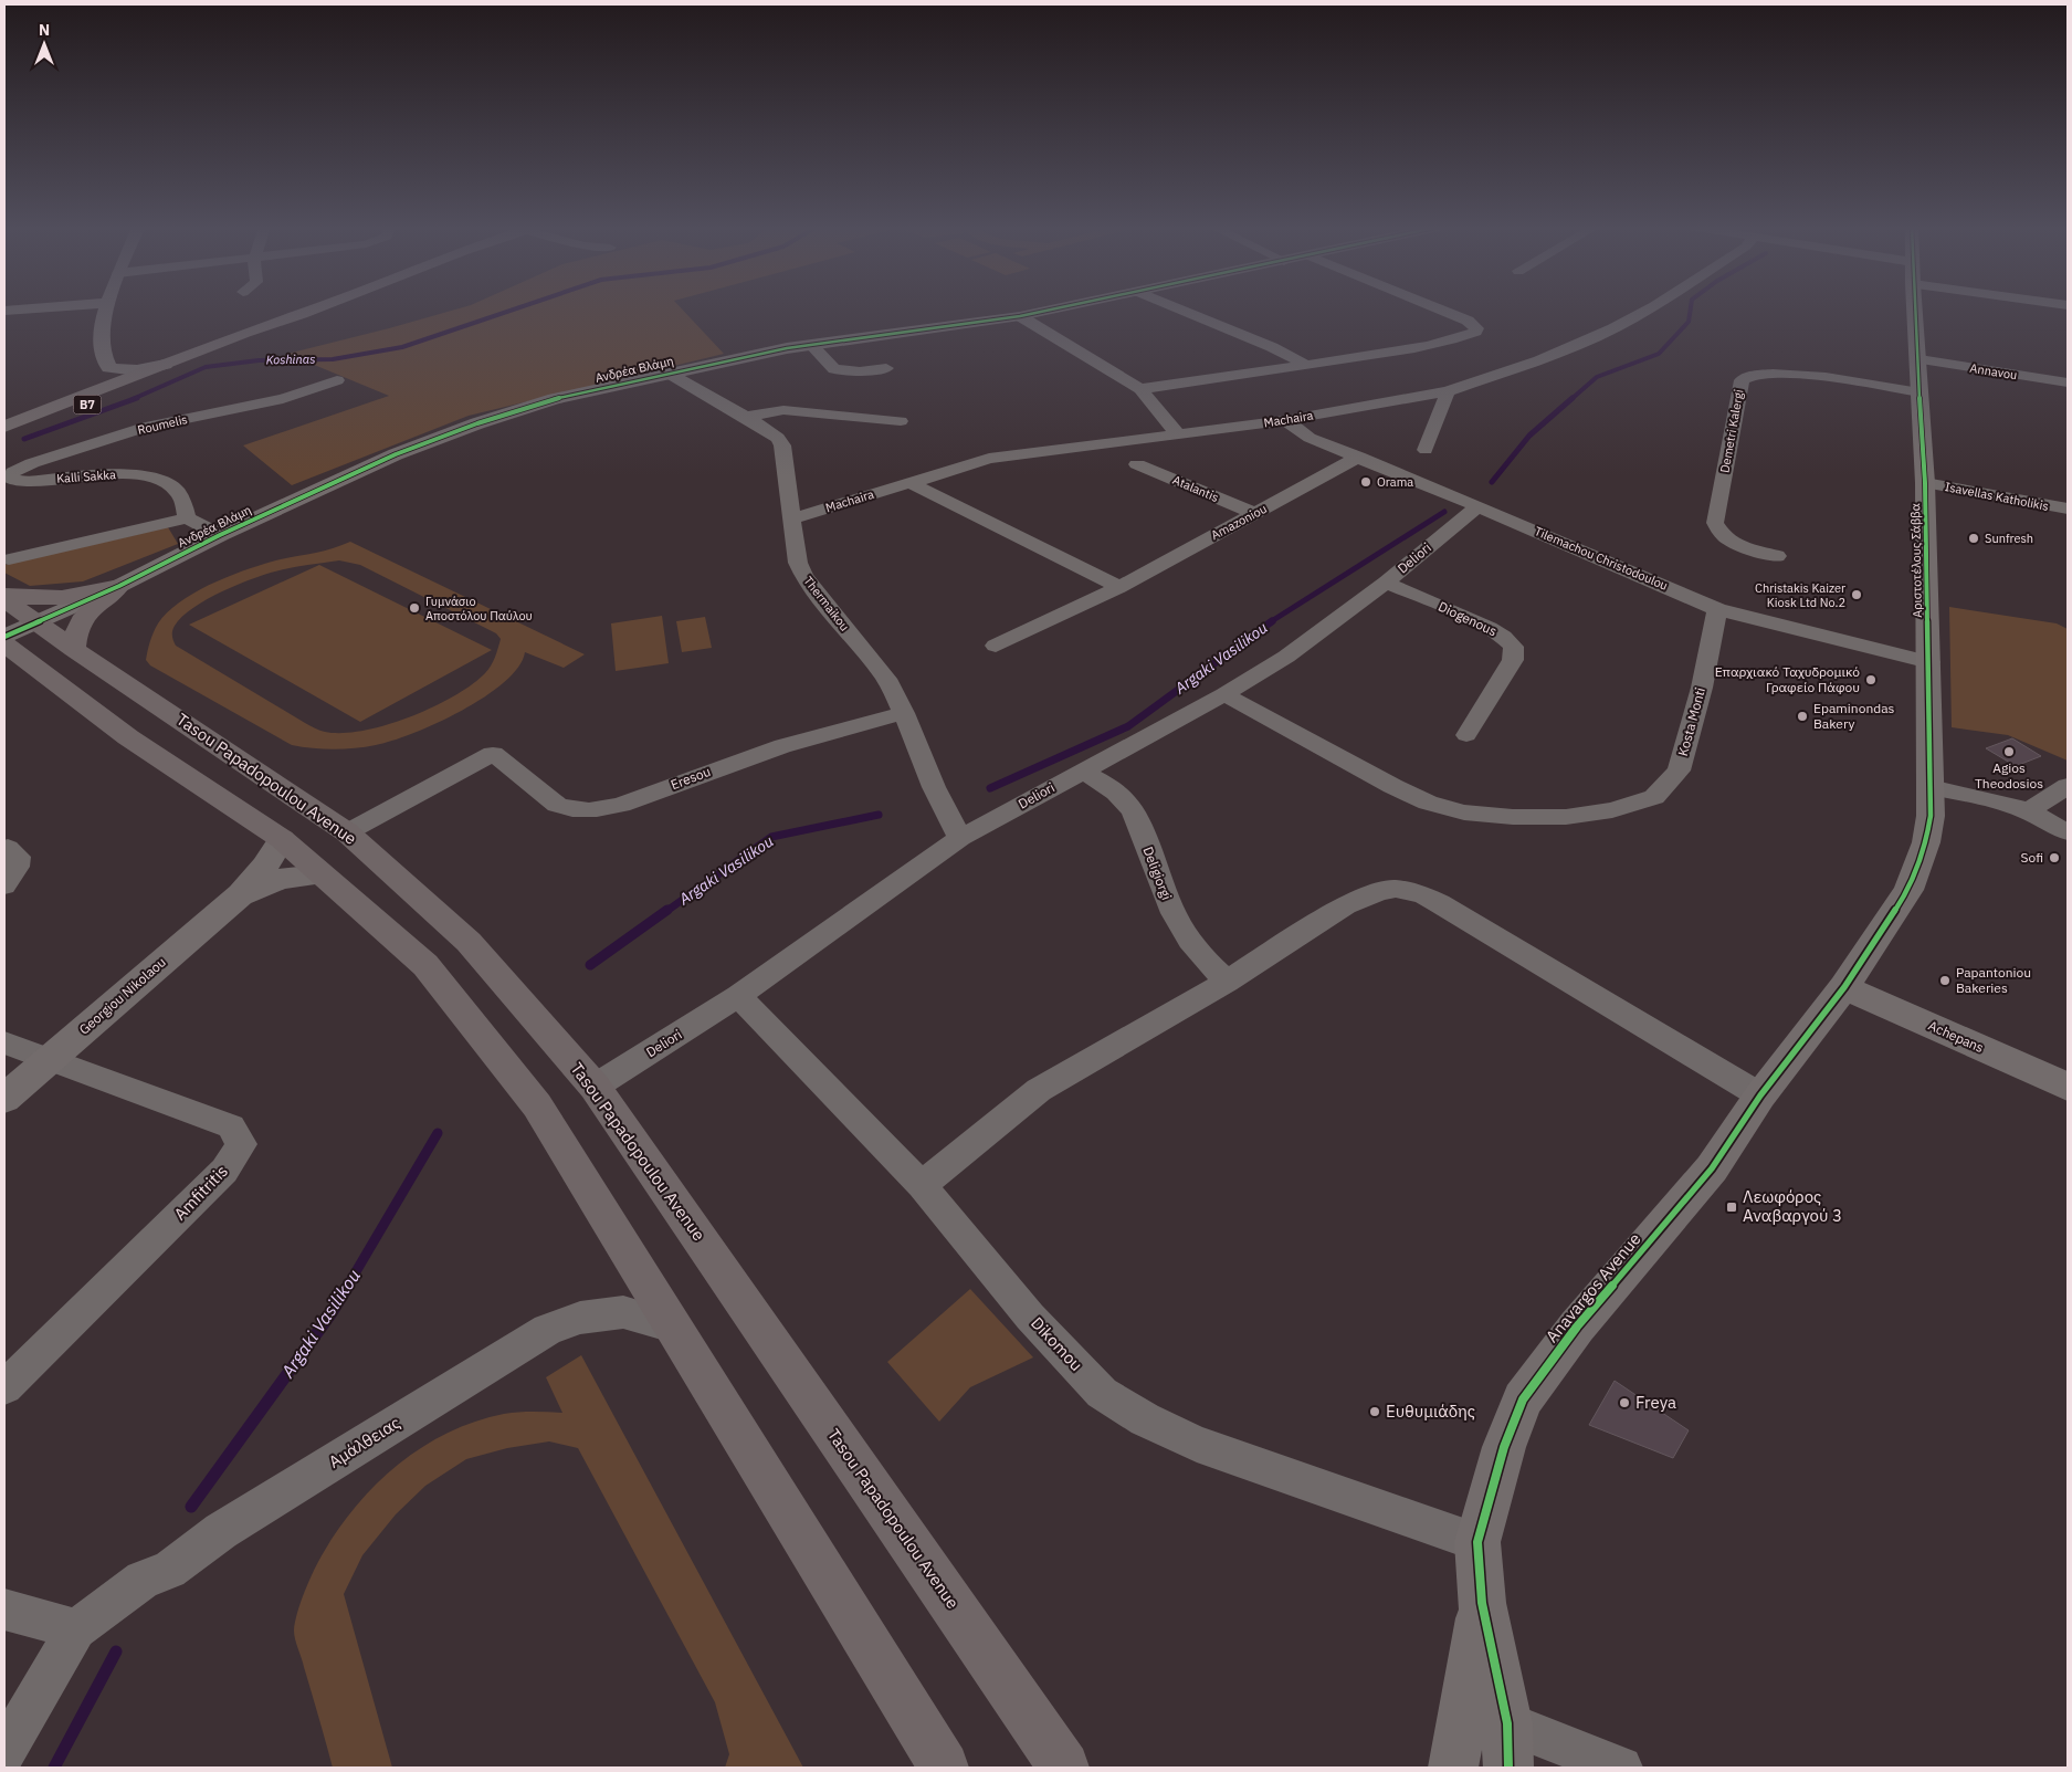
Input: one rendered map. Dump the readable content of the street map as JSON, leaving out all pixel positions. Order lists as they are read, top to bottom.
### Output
{
  "streets": {
    "highway": ["Tasou Papadopoulou Avenue"],
    "main road": ["B7"],
    "street": [
      "Ανδρέα Βλάμη",
      "Annavou",
      "Machaira",
      "Roumelis",
      "Demetri Kalergi",
      "Kalli Sakka",
      "Atalantis",
      "Isavellas Katholikis",
      "Amazoniou",
      "Deliori",
      "Tilemachou Christodoulou",
      "Αριστοτέλους Σάββα",
      "Thermaikou",
      "Diogenous",
      "Kosta Monti",
      "Eresou",
      "Deligiorgi",
      "Georgiou Nikolaou",
      "Achepans",
      "Amfitritis",
      "Anavargos Avenue",
      "Dikomou",
      "Αμάλθειας"
    ]
  },
  "crossings": [
    ["Ανδρέα Βλάμη", "Thermaikou"],
    ["Ανδρέα Βλάμη", "Tasou Papadopoulou Avenue"],
    ["Annavou", "Αριστοτέλους Σάββα"],
    ["Machaira", "Tilemachou Christodoulou"],
    ["Machaira", "Thermaikou"],
    ["Roumelis", "Kalli Sakka"],
    ["Demetri Kalergi", "Αριστοτέλους Σάββα"],
    ["Atalantis", "Amazoniou"],
    ["Isavellas Katholikis", "Αριστοτέλους Σάββα"],
    ["Amazoniou", "Tilemachou Christodoulou"],
    ["Deliori", "Tilemachou Christodoulou"],
    ["Deliori", "Thermaikou"],
    ["Deliori", "Diogenous"],
    ["Deliori", "Kosta Monti"],
    ["Deliori", "Tasou Papadopoulou Avenue"],
    ["Deliori", "Deligiorgi"],
    ["Deliori", "Dikomou"],
    ["Tilemachou Christodoulou", "Αριστοτέλους Σάββα"],
    ["Tilemachou Christodoulou", "Kosta Monti"],
    ["Αριστοτέλους Σάββα", "Anavargos Avenue"],
    ["Thermaikou", "Eresou"],
    ["Eresou", "Tasou Papadopoulou Avenue"],
    ["Georgiou Nikolaou", "Amfitritis"],
    ["Achepans", "Anavargos Avenue"],
    ["Anavargos Avenue", "Dikomou"]
  ],
  "water": ["Koshinas", "Argaki Vasilikou"],
  "places": {
    "other": [
      "Orama",
      "Sunfresh",
      "Christakis Kaizer Kiosk Ltd No.2",
      "Γυμνάσιο Αποστόλου Παύλου",
      "Επαρχιακό Ταχυδρομικό Γραφείο Πάφου",
      "Epaminondas Bakery",
      "Agios Theodosios",
      "Sofi",
      "Papantoniou Bakeries",
      "Freya",
      "Ευθυμιάδης"
    ],
    "transit": ["Λεωφόρος Αναβαργού 3"]
  },
  "north": "top"
}
